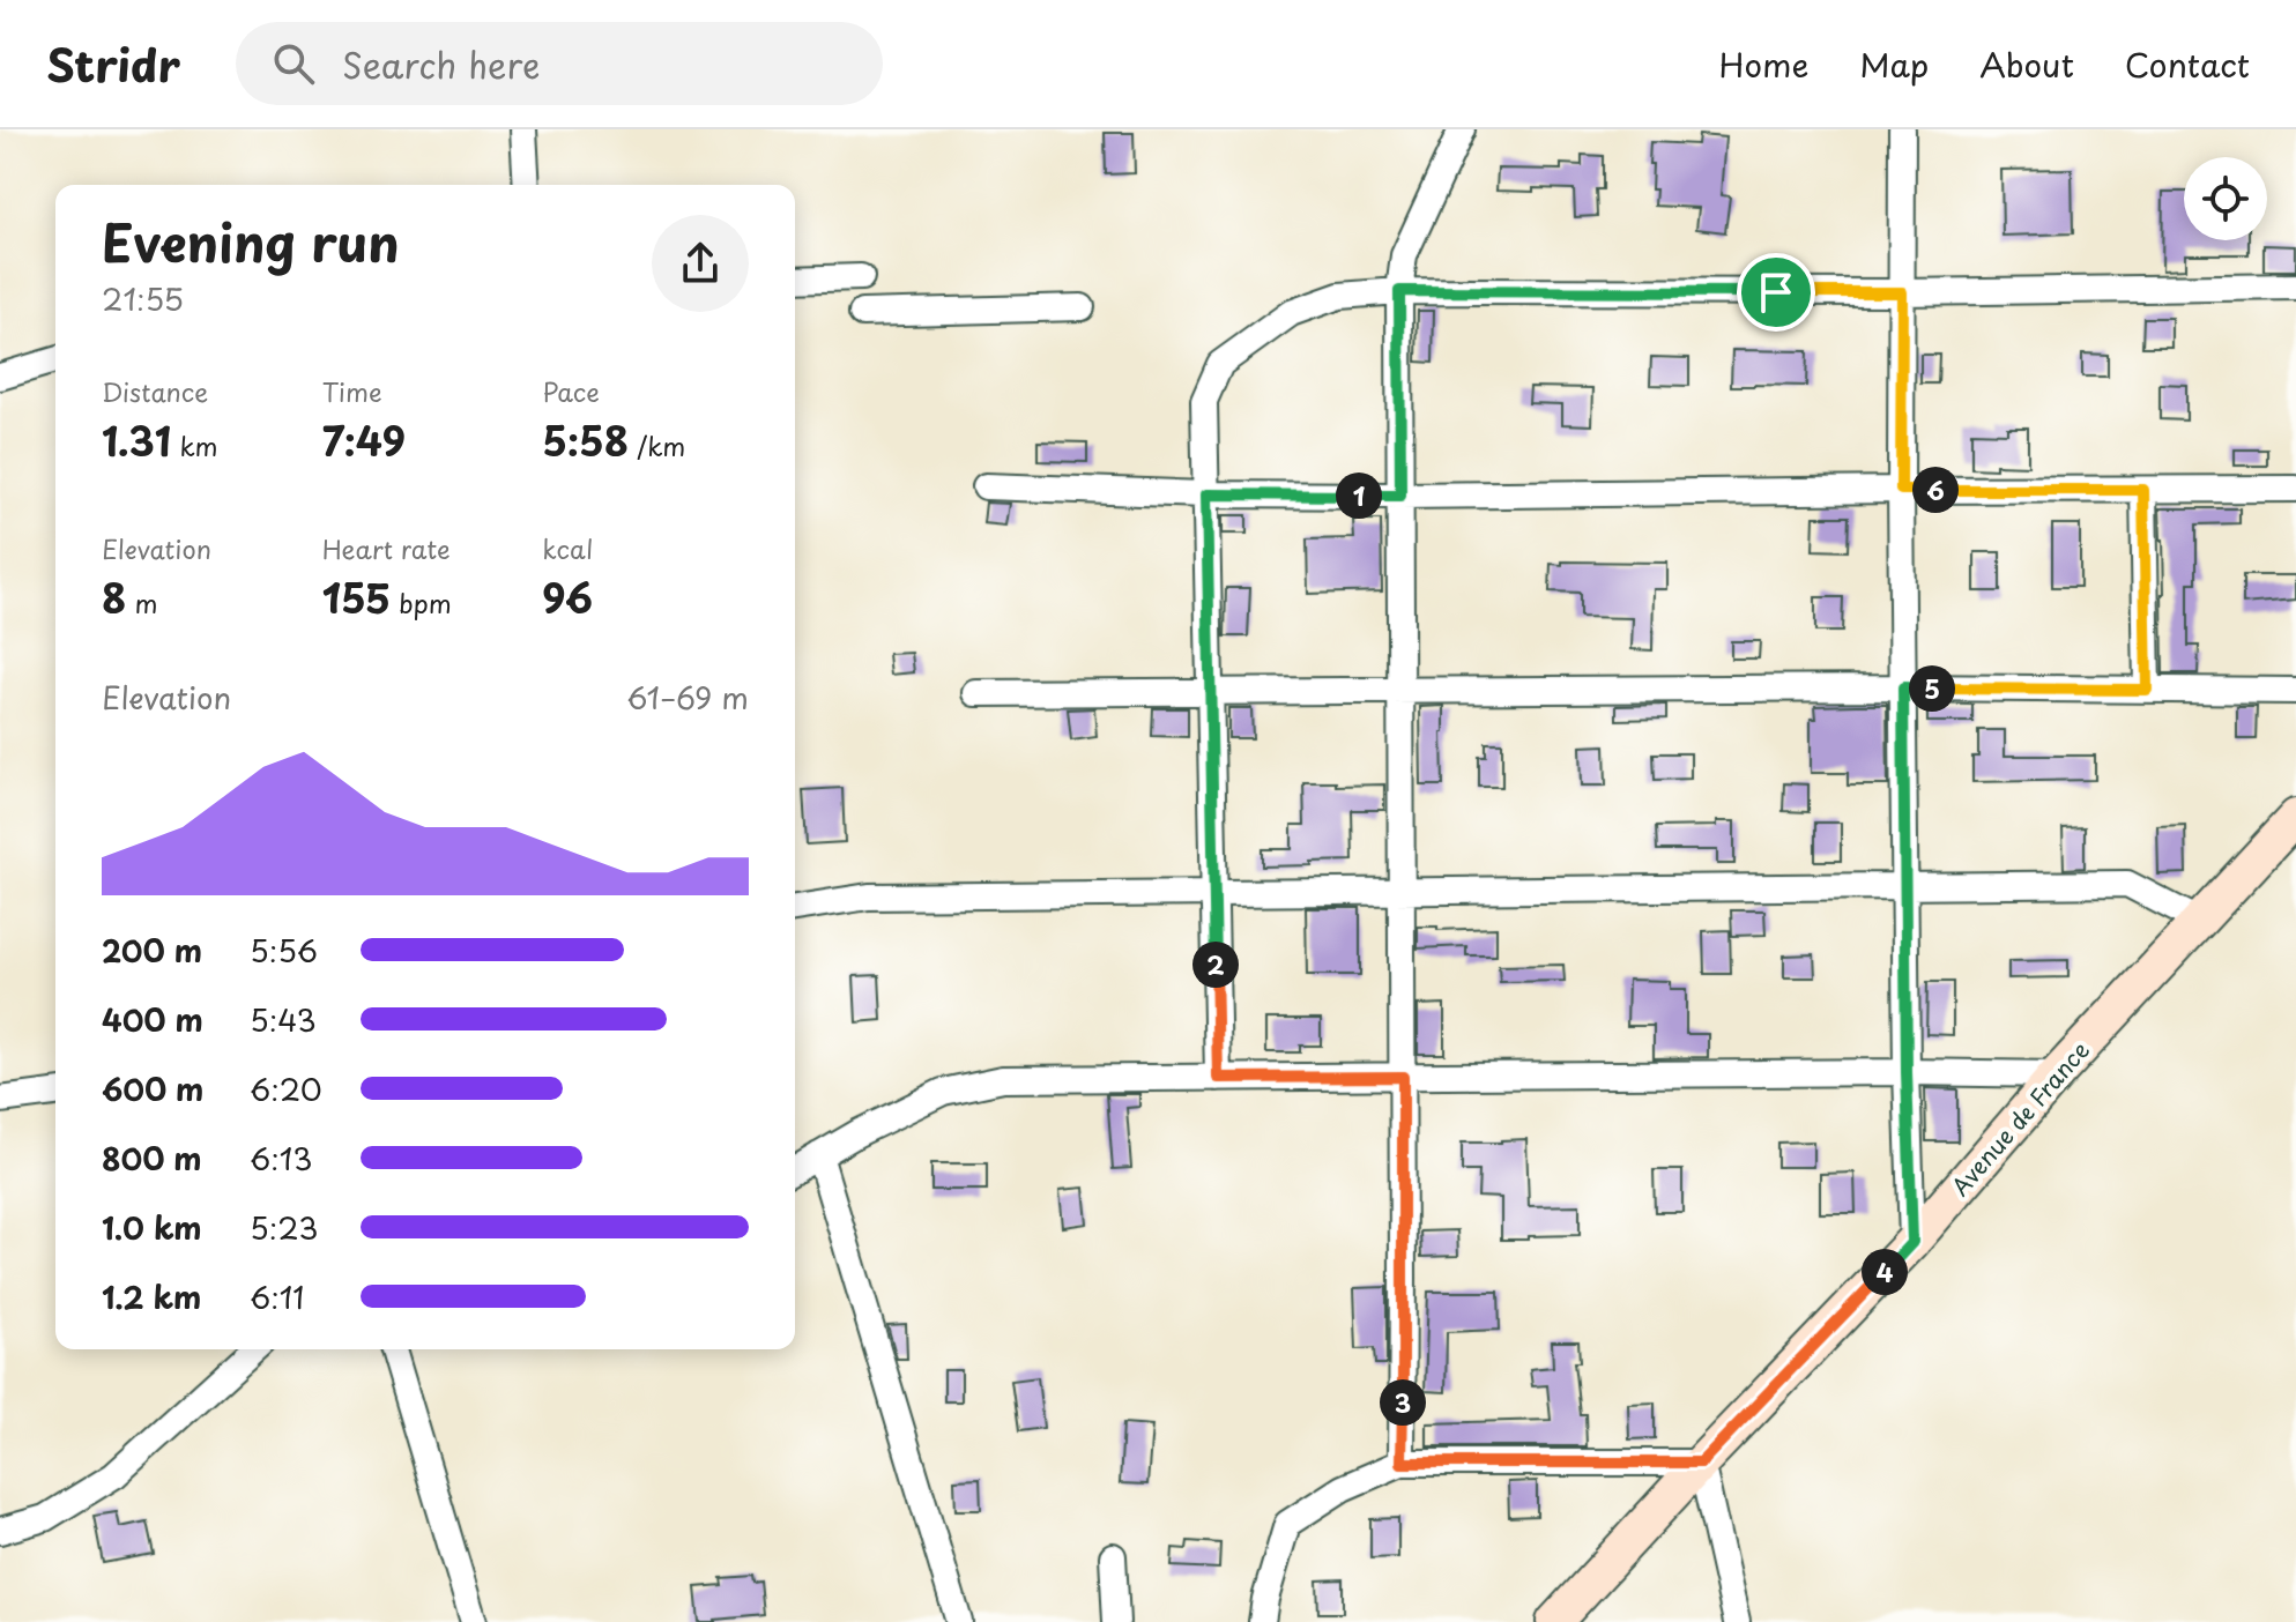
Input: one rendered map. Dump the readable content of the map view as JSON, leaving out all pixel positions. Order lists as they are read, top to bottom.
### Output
{
  "streets": {
    "main road": ["Avenue de France"]
  },
  "page": {
    "header": "Stridr",
    "search": "Search here",
    "nav": [
      "Home",
      "Map",
      "About",
      "Contact"
    ],
    "heading": ["Evening run", "21:55"],
    "stats": [
      ["Distance", "1.31 km"],
      ["Time", "7:49"],
      ["Pace", "5:58 /km"],
      ["Elevation", "8 m"],
      ["Heart rate", "155 bpm"],
      ["kcal", "96"]
    ],
    "pins": [
      "6",
      "1",
      "5",
      "2",
      "4",
      "3"
    ],
    "chart": ["Elevation", "61–69 m"],
    "list": [
      {
        "name": "200 m",
        "note": "5:56"
      },
      {
        "name": "400 m",
        "note": "5:43"
      },
      {
        "name": "600 m",
        "note": "6:20"
      },
      {
        "name": "800 m",
        "note": "6:13"
      },
      {
        "name": "1.0 km",
        "note": "5:23"
      },
      {
        "name": "1.2 km",
        "note": "6:11"
      }
    ]
  }
}
